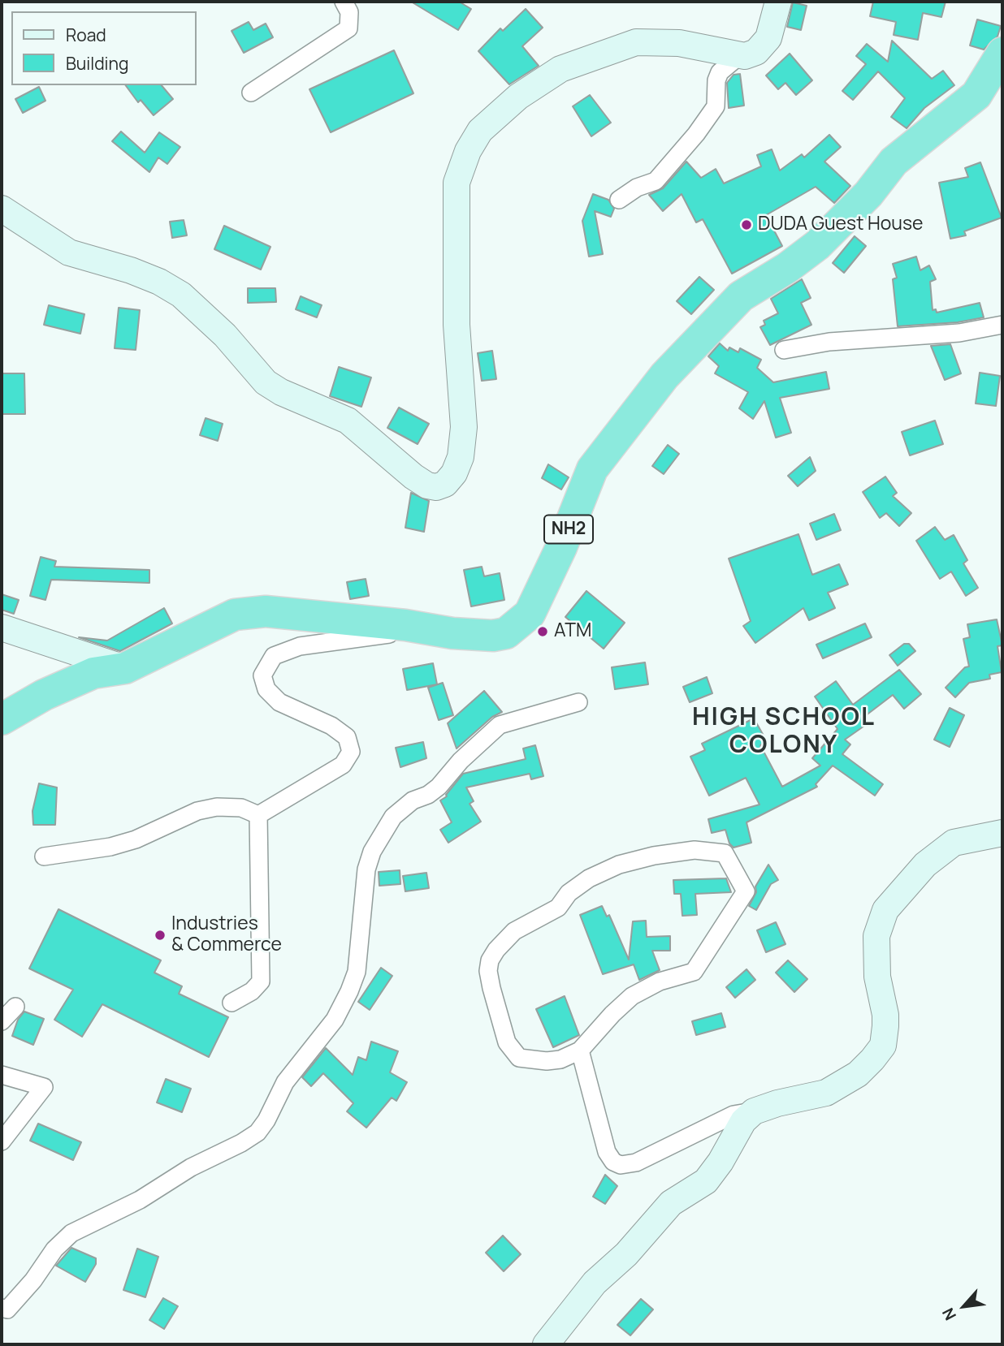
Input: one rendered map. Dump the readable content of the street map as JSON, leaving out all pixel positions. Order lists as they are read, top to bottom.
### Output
{
  "streets": {
    "highway": ["NH2"]
  },
  "districts": ["HIGH SCHOOL COLONY"],
  "places": ["DUDA Guest House", "ATM", "Industries & Commerce"],
  "legend": ["Road", "Building"],
  "north": "bottom left"
}
